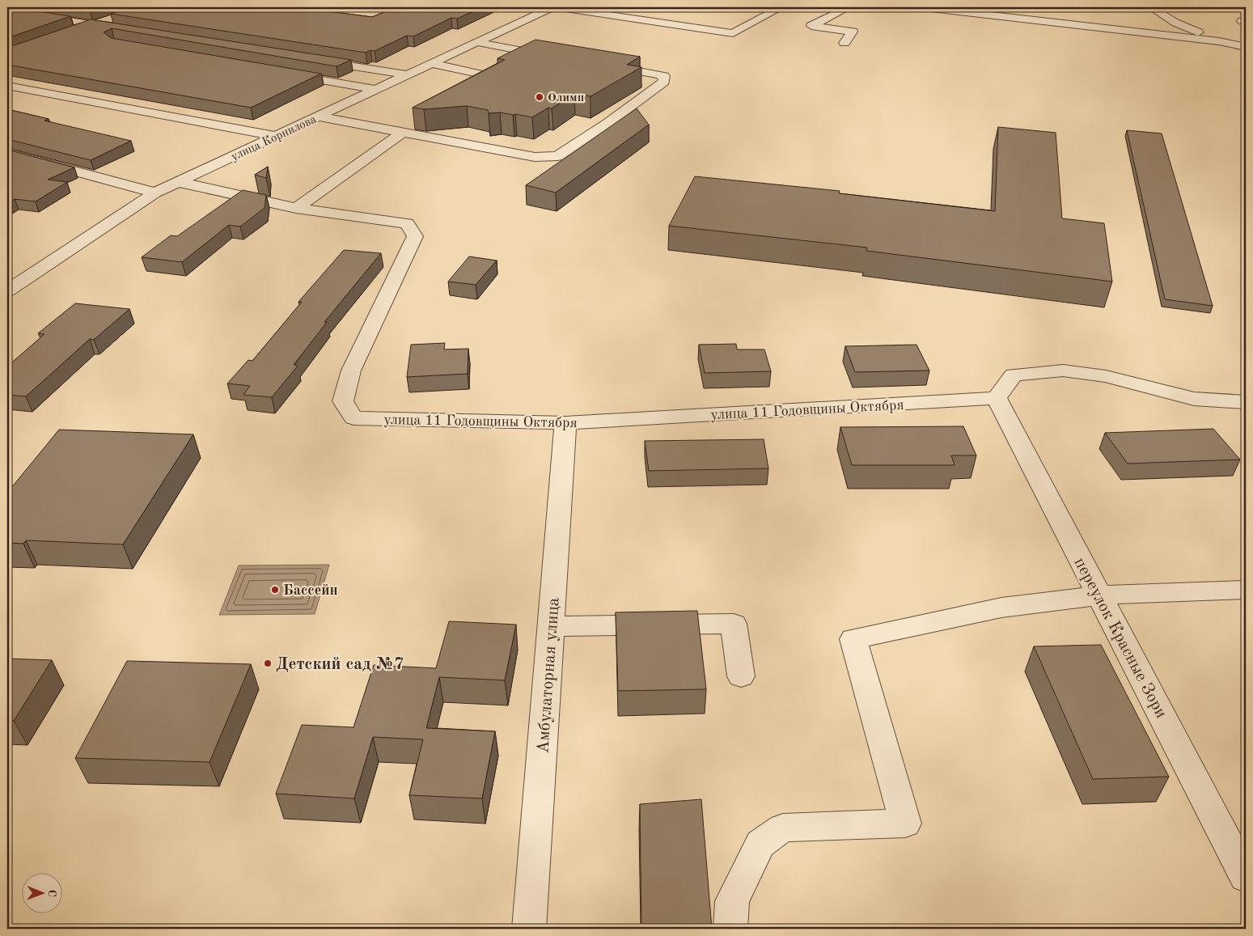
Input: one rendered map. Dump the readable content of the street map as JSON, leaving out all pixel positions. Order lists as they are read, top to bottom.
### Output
{
  "streets": {
    "street": [
      "улица Корнилова",
      "улица 11 Годовщины Октября",
      "переулок Красные Зори",
      "Амбулаторная улица"
    ]
  },
  "crossings": [
    ["улица 11 Годовщины Октября", "переулок Красные Зори"],
    ["улица 11 Годовщины Октября", "Амбулаторная улица"]
  ],
  "places": ["Олимп", "Бассейн", "Детский сад №7"],
  "north": "right"
}
